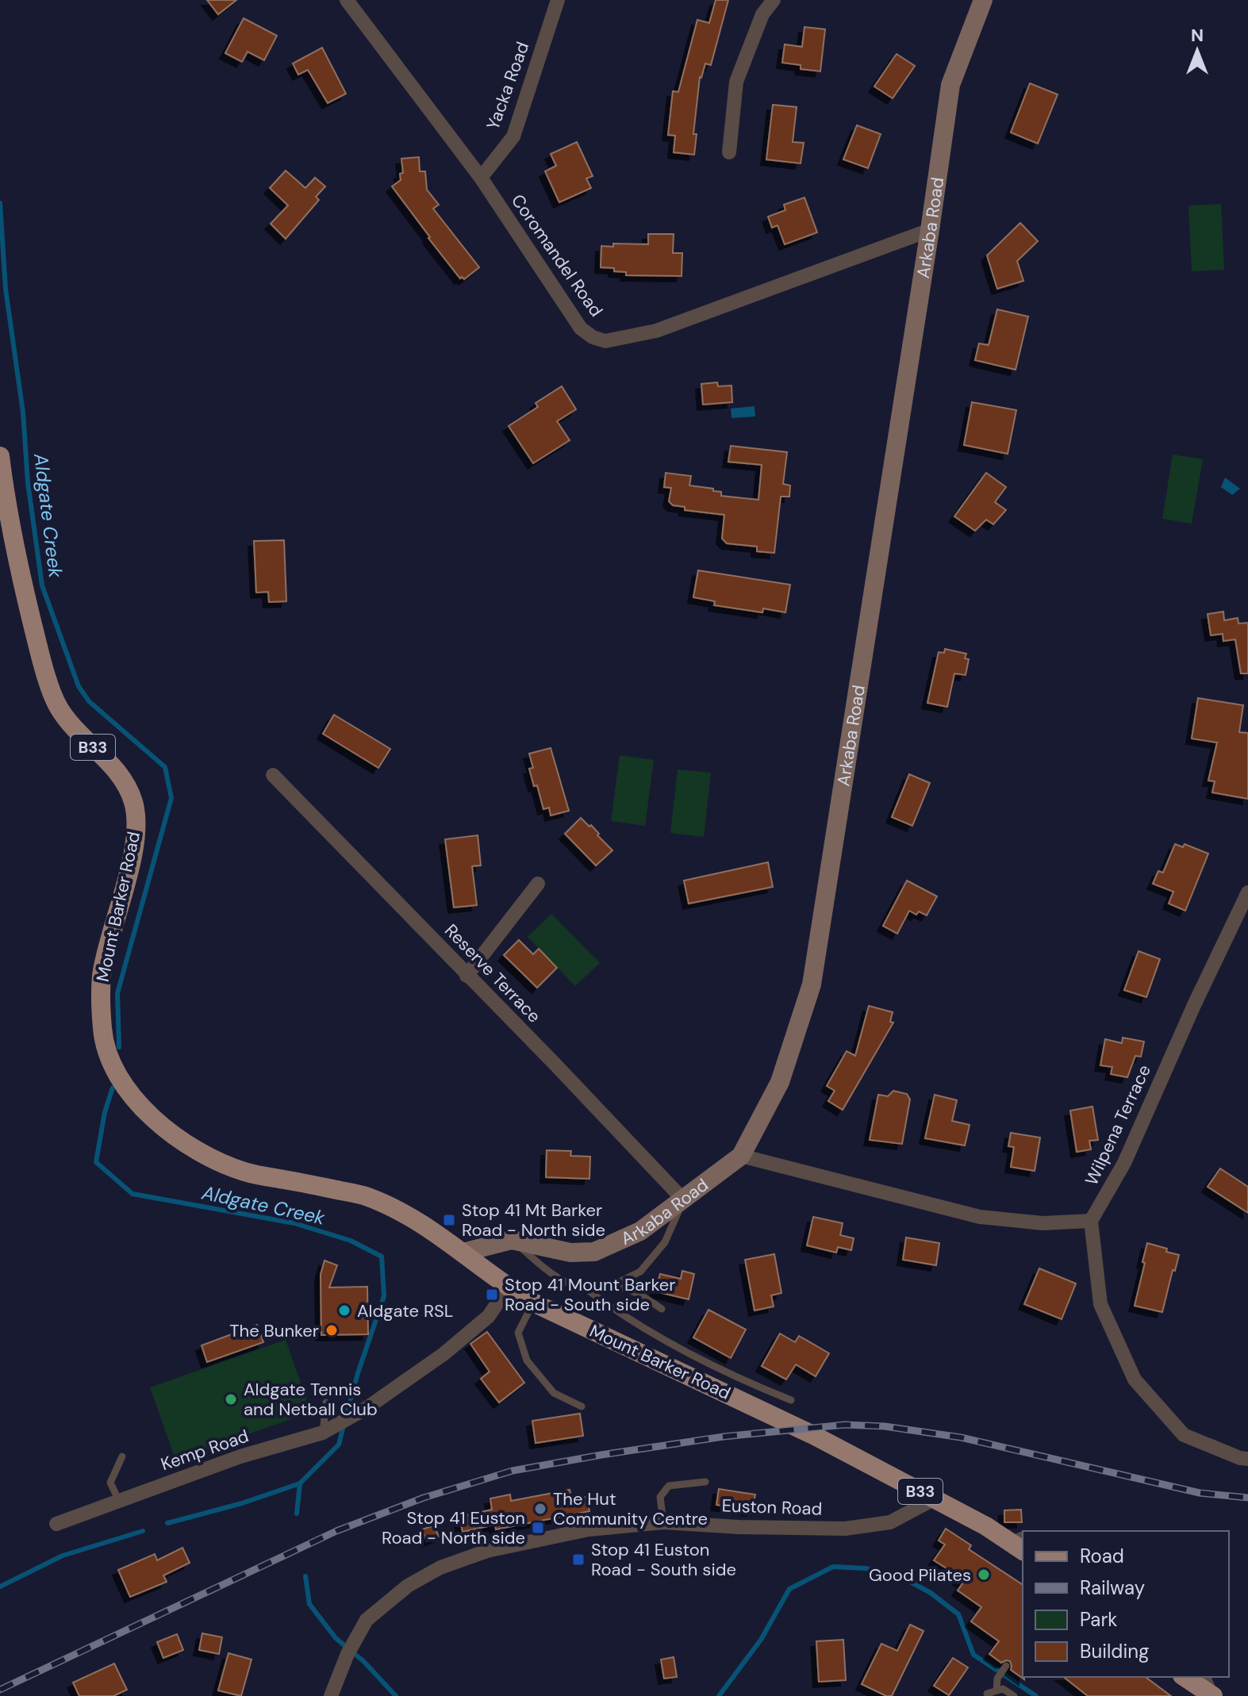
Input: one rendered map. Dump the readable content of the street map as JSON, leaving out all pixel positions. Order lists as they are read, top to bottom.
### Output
{
  "streets": {
    "main road": ["B33", "Mount Barker Road"],
    "street": [
      "Yacka Road",
      "Arkaba Road",
      "Coromandel Road",
      "Reserve Terrace",
      "Wilpena Terrace",
      "Kemp Road",
      "Euston Road"
    ]
  },
  "crossings": [
    ["Yacka Road", "Coromandel Road"],
    ["Arkaba Road", "Coromandel Road"],
    ["Arkaba Road", "Mount Barker Road"],
    ["Arkaba Road", "Reserve Terrace"],
    ["Mount Barker Road", "Kemp Road"],
    ["Mount Barker Road", "Euston Road"]
  ],
  "water": ["Aldgate Creek"],
  "places": {
    "transit": [
      "Stop 41 Mt Barker Road - North side",
      "Stop 41 Mount Barker Road - South side",
      "Stop 41 Euston Road - North side",
      "Stop 41 Euston Road - South side"
    ],
    "other": [
      "Aldgate RSL",
      "The Bunker",
      "Aldgate Tennis and Netball Club",
      "The Hut Community Centre",
      "Good Pilates"
    ]
  },
  "legend": [
    "Road",
    "Railway",
    "Park",
    "Building"
  ],
  "north": "top"
}
